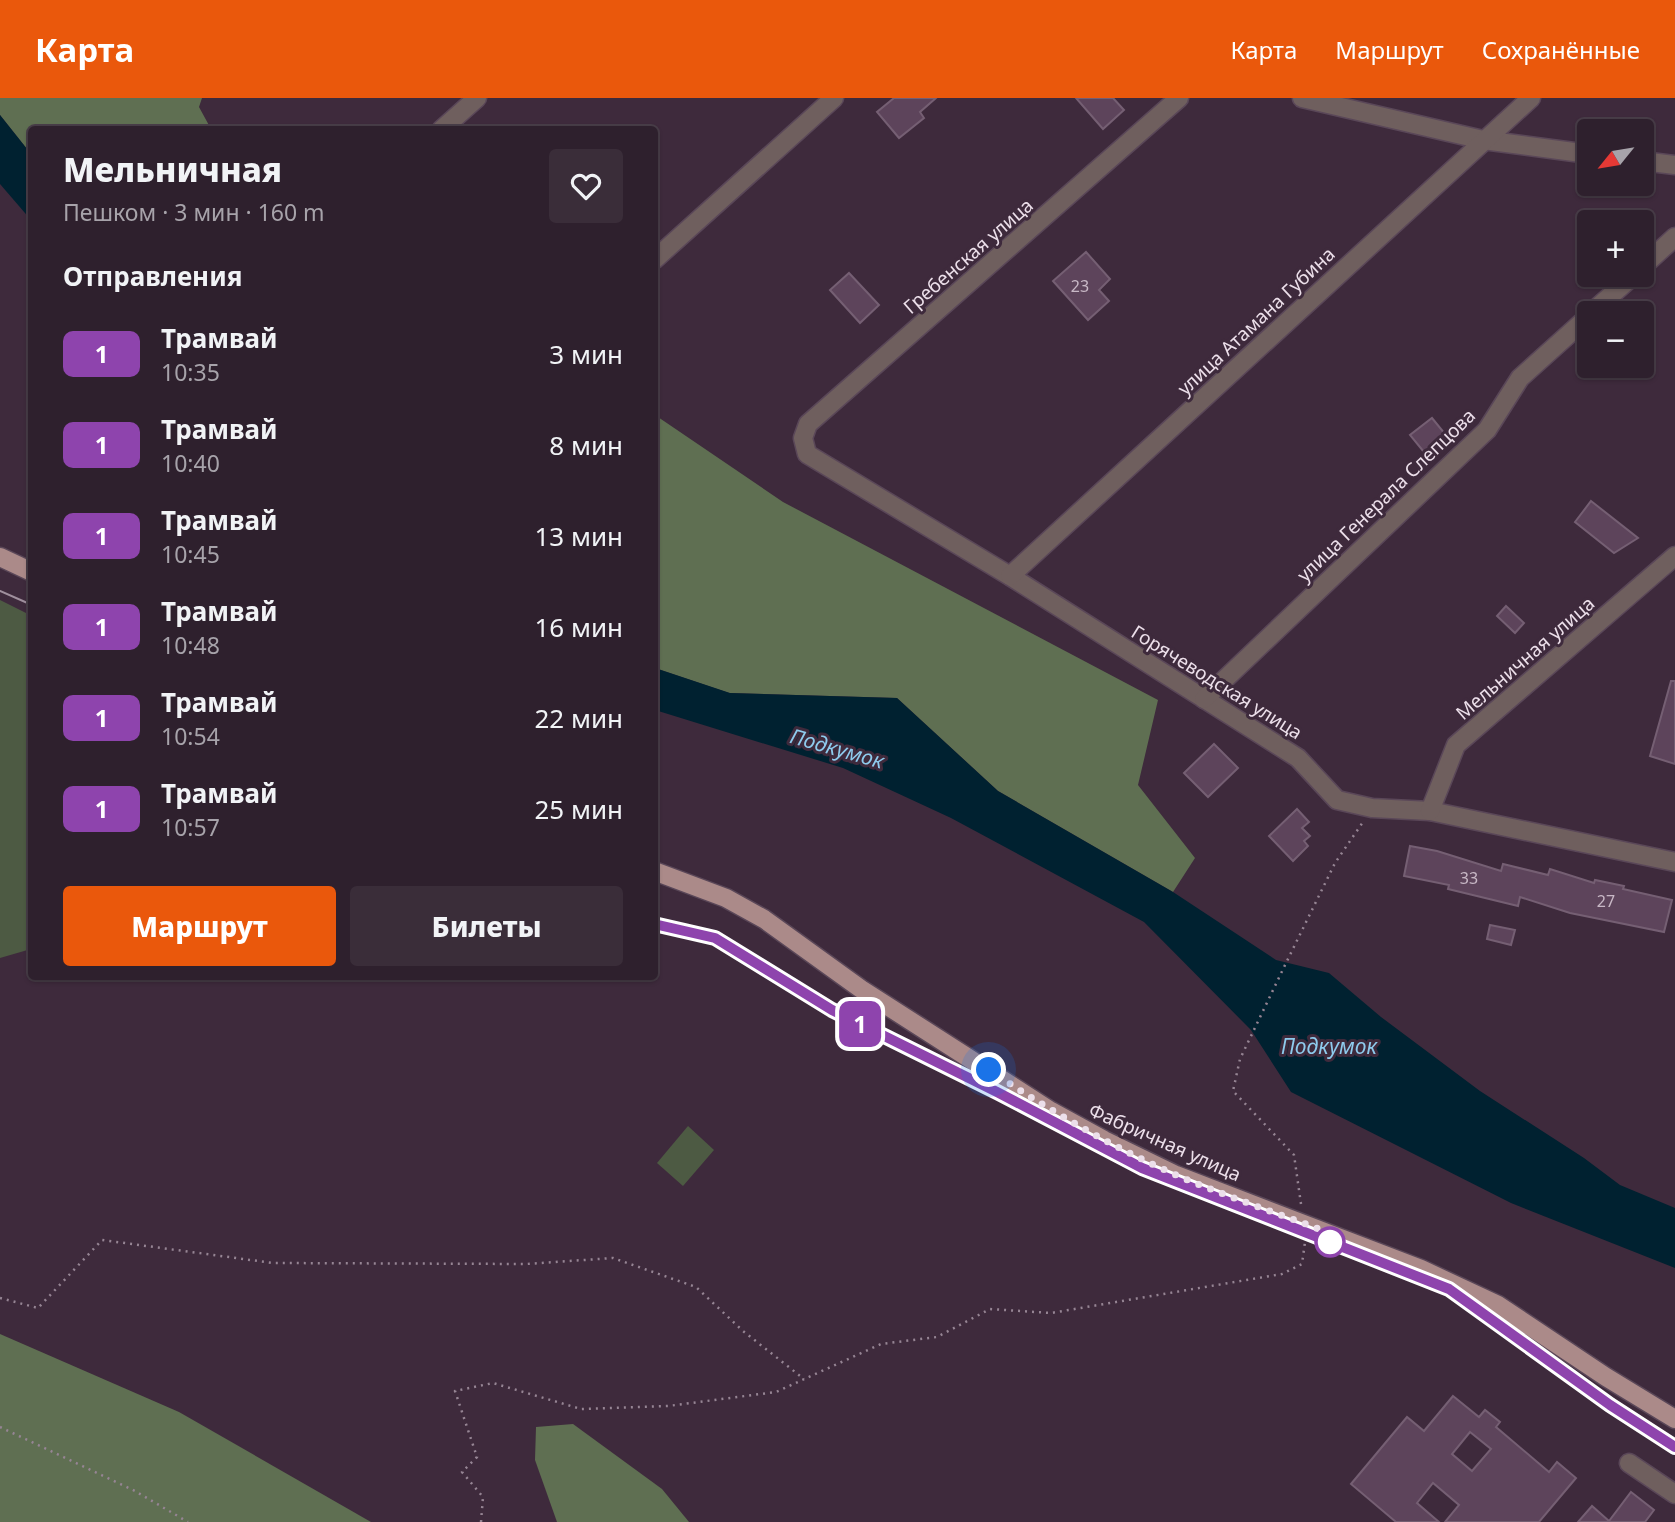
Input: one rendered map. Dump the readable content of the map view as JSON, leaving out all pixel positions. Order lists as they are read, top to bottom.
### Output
{
  "streets": {
    "main road": ["Фабричная улица"],
    "street": [
      "Гребенская улица",
      "улица Атамана Губина",
      "улица Генерала Слепцова",
      "Мельничная улица",
      "Горячеводская улица"
    ]
  },
  "crossings": [
    ["Гребенская улица", "Горячеводская улица"],
    ["улица Атамана Губина", "Горячеводская улица"],
    ["улица Генерала Слепцова", "Горячеводская улица"],
    ["Мельничная улица", "Горячеводская улица"]
  ],
  "water": ["Подкумок"],
  "lines": ["tram line 1"],
  "house_numbers": ["23", "33", "27"],
  "north": "bottom left",
  "page": {
    "header": "Карта",
    "nav": ["Карта", "Маршрут", "Сохранённые"],
    "on_map": "1",
    "map_buttons": ["+", "−"],
    "heading": [
      ["Мельничная", "Пешком · 3 мин · 160 m"],
      "Отправления"
    ],
    "list": [
      {
        "mark": "1",
        "name": "Трамвай",
        "note": "10:35",
        "value": "3 мин"
      },
      {
        "mark": "1",
        "name": "Трамвай",
        "note": "10:40",
        "value": "8 мин"
      },
      {
        "mark": "1",
        "name": "Трамвай",
        "note": "10:45",
        "value": "13 мин"
      },
      {
        "mark": "1",
        "name": "Трамвай",
        "note": "10:48",
        "value": "16 мин"
      },
      {
        "mark": "1",
        "name": "Трамвай",
        "note": "10:54",
        "value": "22 мин"
      },
      {
        "mark": "1",
        "name": "Трамвай",
        "note": "10:57",
        "value": "25 мин"
      }
    ],
    "buttons": ["Маршрут", "Билеты"]
  }
}
